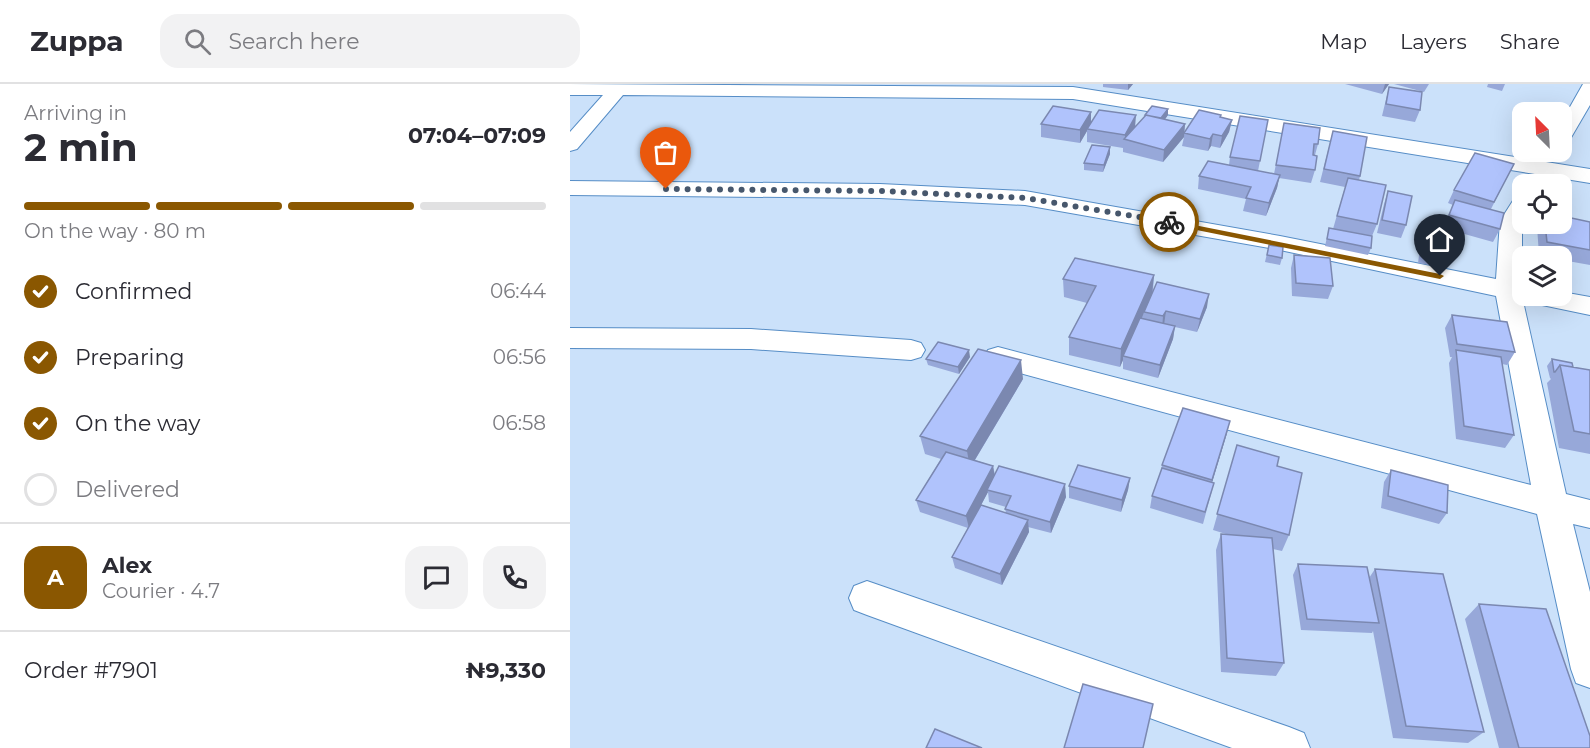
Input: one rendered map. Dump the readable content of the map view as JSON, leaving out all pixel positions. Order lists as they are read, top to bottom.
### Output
{
  "north": "top left",
  "page": {
    "header": "Zuppa",
    "search": "Search here",
    "nav": ["Map", "Layers", "Share"],
    "heading": ["2 min", "Arriving in", "07:04–07:09"],
    "panel": [
      "Alex",
      "Courier · 4.7",
      "Order #7901",
      "₦9,330"
    ],
    "bar": "On the way · 80 m",
    "list": [
      ["Confirmed", "06:44"],
      ["Preparing", "06:56"],
      ["On the way", "06:58"],
      "Delivered"
    ],
    "round": "A"
  }
}
